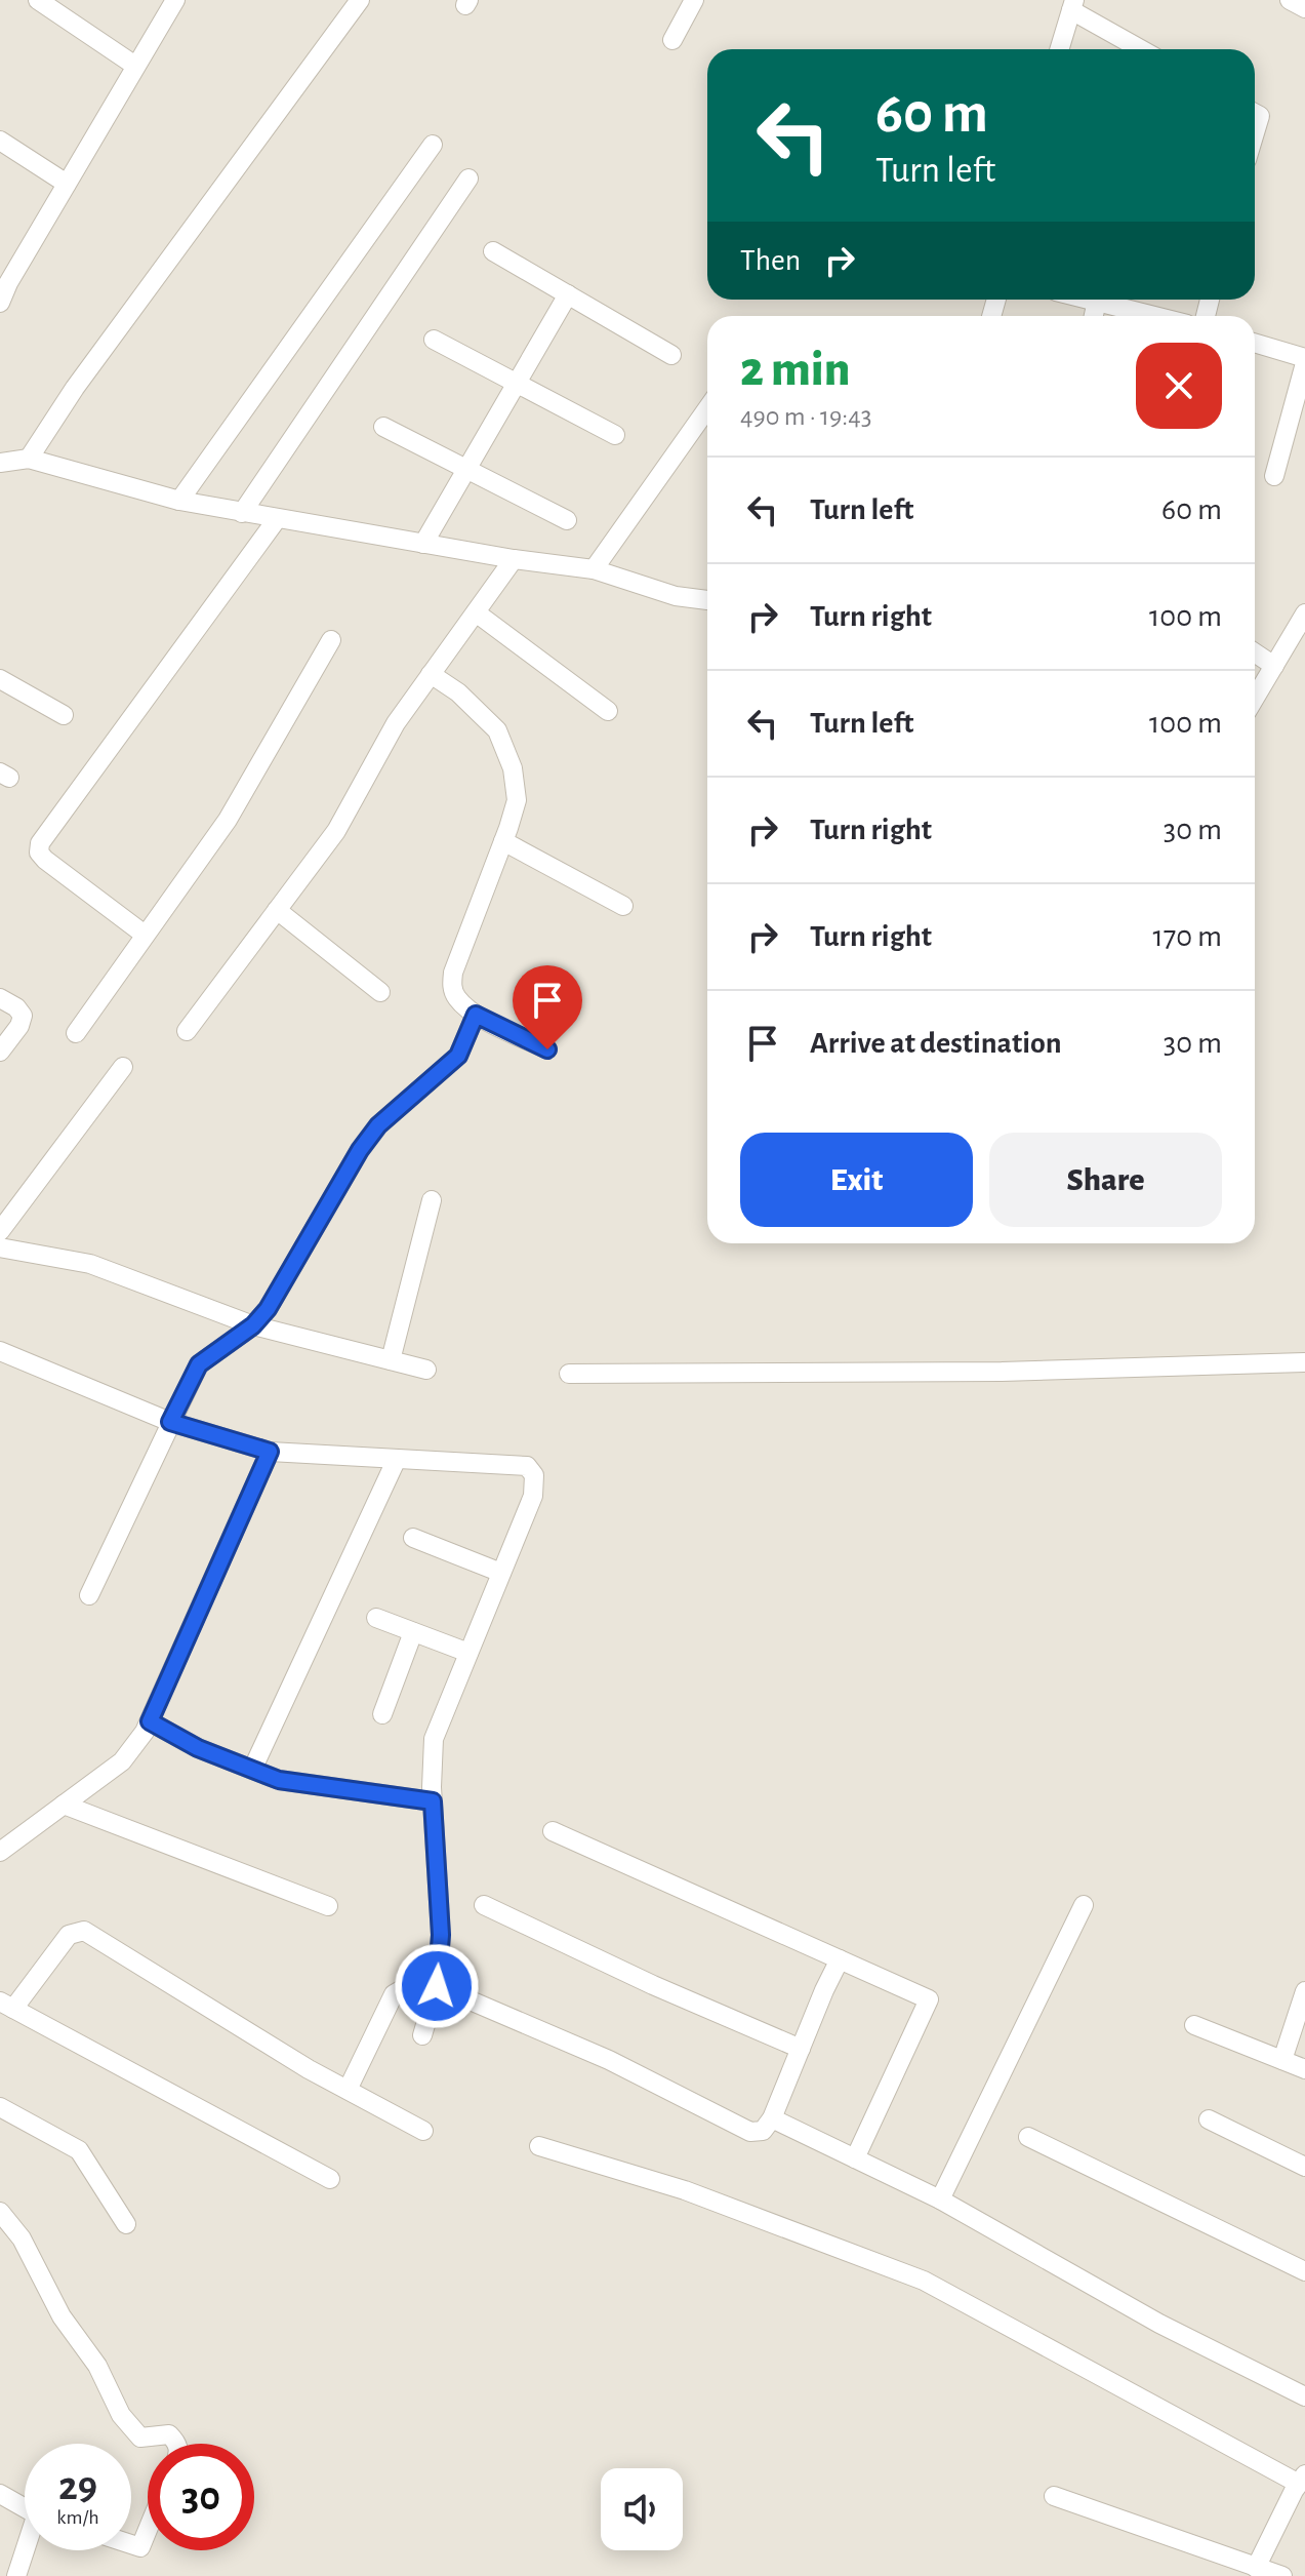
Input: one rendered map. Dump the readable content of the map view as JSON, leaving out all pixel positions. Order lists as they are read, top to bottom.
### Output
{
  "page": {
    "turn": ["60 m", "Turn left"],
    "then": "Then",
    "heading": ["2 min", "490 m · 19:43"],
    "list": [
      {
        "name": "Turn left",
        "value": "60 m"
      },
      {
        "name": "Turn right",
        "value": "100 m"
      },
      {
        "name": "Turn left",
        "value": "100 m"
      },
      {
        "name": "Turn right",
        "value": "30 m"
      },
      {
        "name": "Turn right",
        "value": "170 m"
      },
      {
        "name": "Arrive at destination",
        "value": "30 m"
      }
    ],
    "buttons": ["Exit", "Share"],
    "speed": "29 km/h",
    "limit": "30"
  }
}
